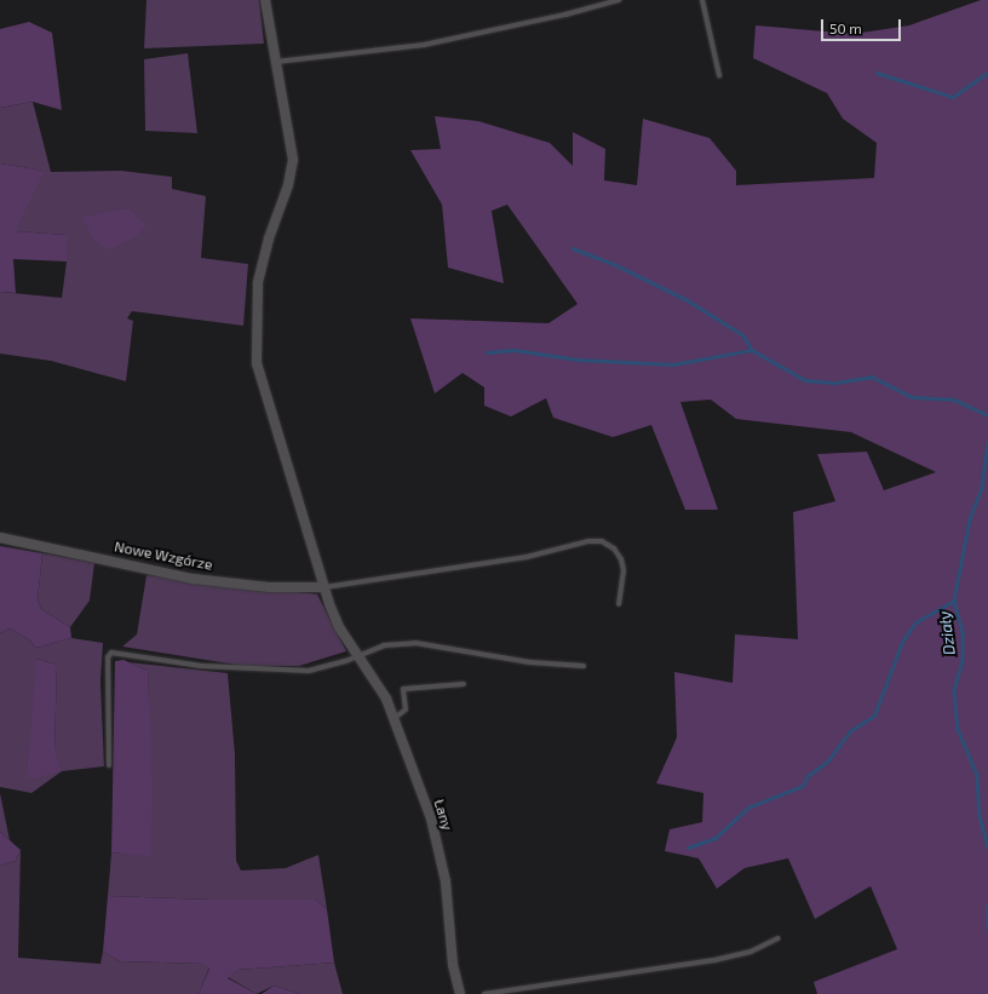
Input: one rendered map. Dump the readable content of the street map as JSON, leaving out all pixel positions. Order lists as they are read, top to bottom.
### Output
{
  "streets": {
    "street": ["Nowe Wzgórze", "Łany"]
  },
  "crossings": [
    ["Nowe Wzgórze", "Łany"]
  ],
  "water": ["Działy"],
  "scale_bar": "50 m"
}
